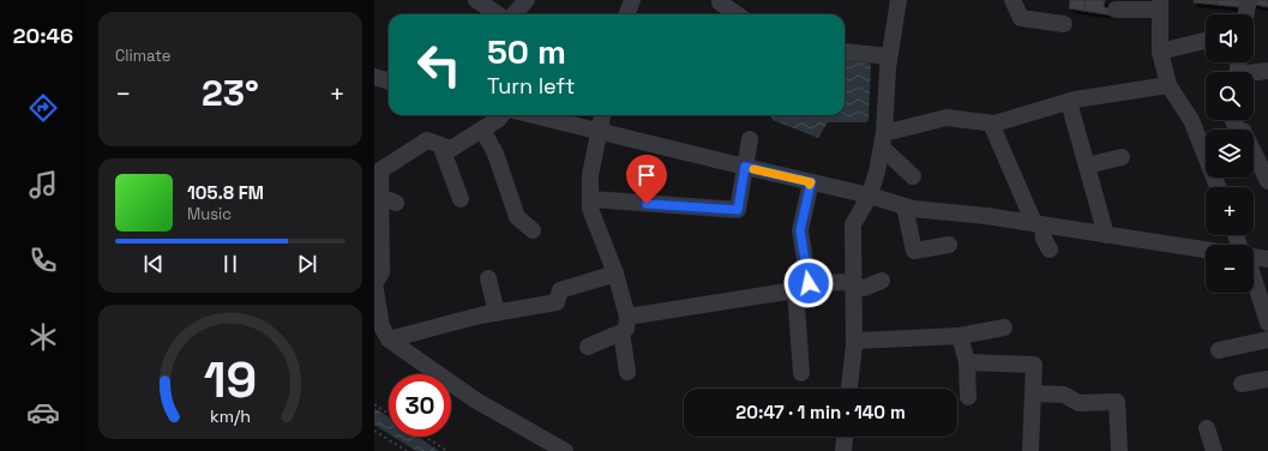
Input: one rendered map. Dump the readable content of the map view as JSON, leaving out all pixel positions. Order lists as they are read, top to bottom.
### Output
{
  "page": {
    "tabs": "20:46",
    "tile": "Climate",
    "map_buttons": ["+", "−"],
    "turn": ["50 m", "Turn left"],
    "heat": ["−", "23°", "+"],
    "song": ["105.8 FM", "Music"],
    "limit": "30",
    "trip": "20:47 · 1 min · 140 m",
    "gauge": ["19", "km/h"]
  }
}
